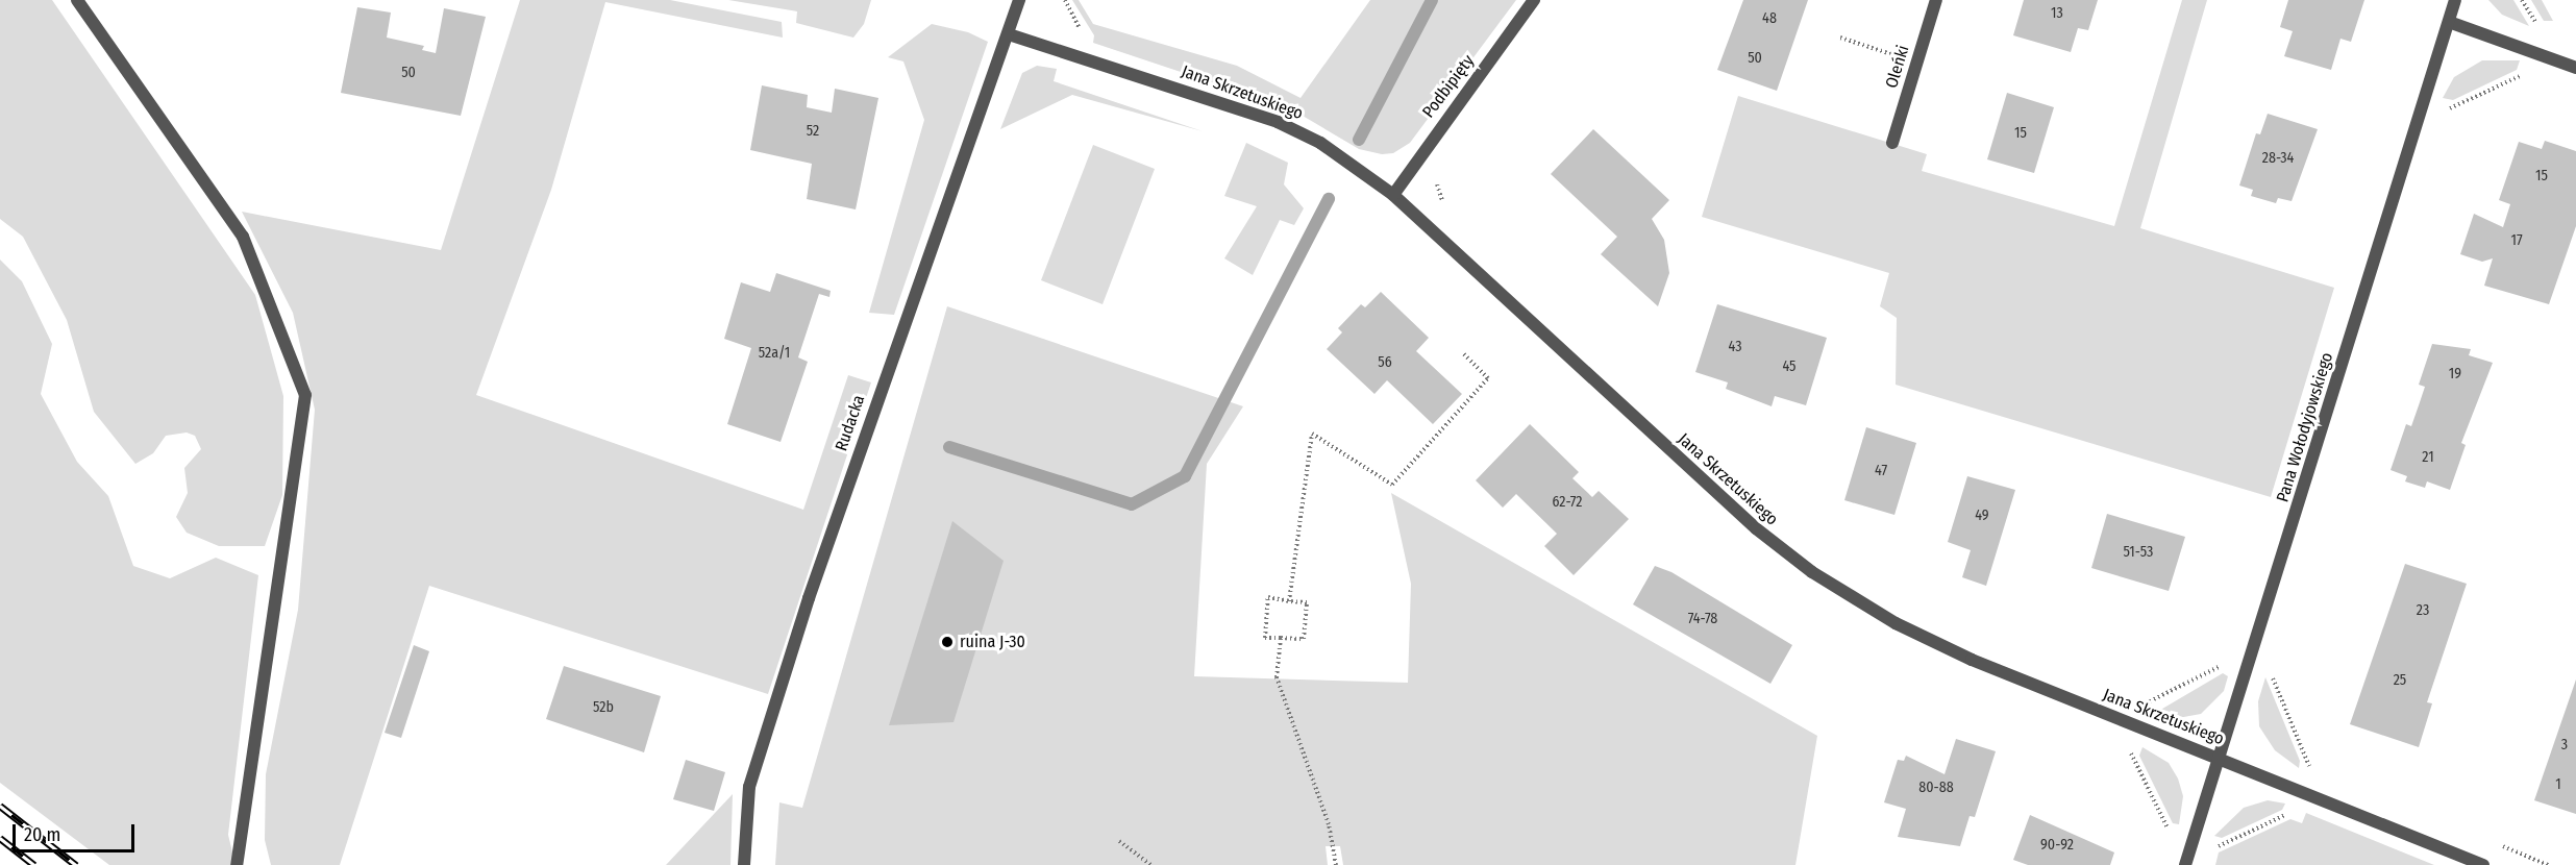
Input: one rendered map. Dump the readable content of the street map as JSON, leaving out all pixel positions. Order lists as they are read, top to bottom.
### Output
{
  "streets": {
    "street": [
      "Oleńki",
      "Podbipięty",
      "Jana Skrzetuskiego",
      "Rudacka",
      "Pana Wołodyjowskiego"
    ]
  },
  "crossings": [
    ["Podbipięty", "Jana Skrzetuskiego"],
    ["Jana Skrzetuskiego", "Rudacka"],
    ["Jana Skrzetuskiego", "Pana Wołodyjowskiego"]
  ],
  "places": ["ruina J-30"],
  "house_numbers": [
    "13",
    "48",
    "50",
    "50",
    "52",
    "15",
    "28-34",
    "15",
    "17",
    "43",
    "52a/1",
    "56",
    "45",
    "19",
    "21",
    "47",
    "62-72",
    "49",
    "51-53",
    "23",
    "74-78",
    "25",
    "52b",
    "3",
    "1",
    "80-88",
    "90-92"
  ],
  "scale_bar": "20 m"
}
